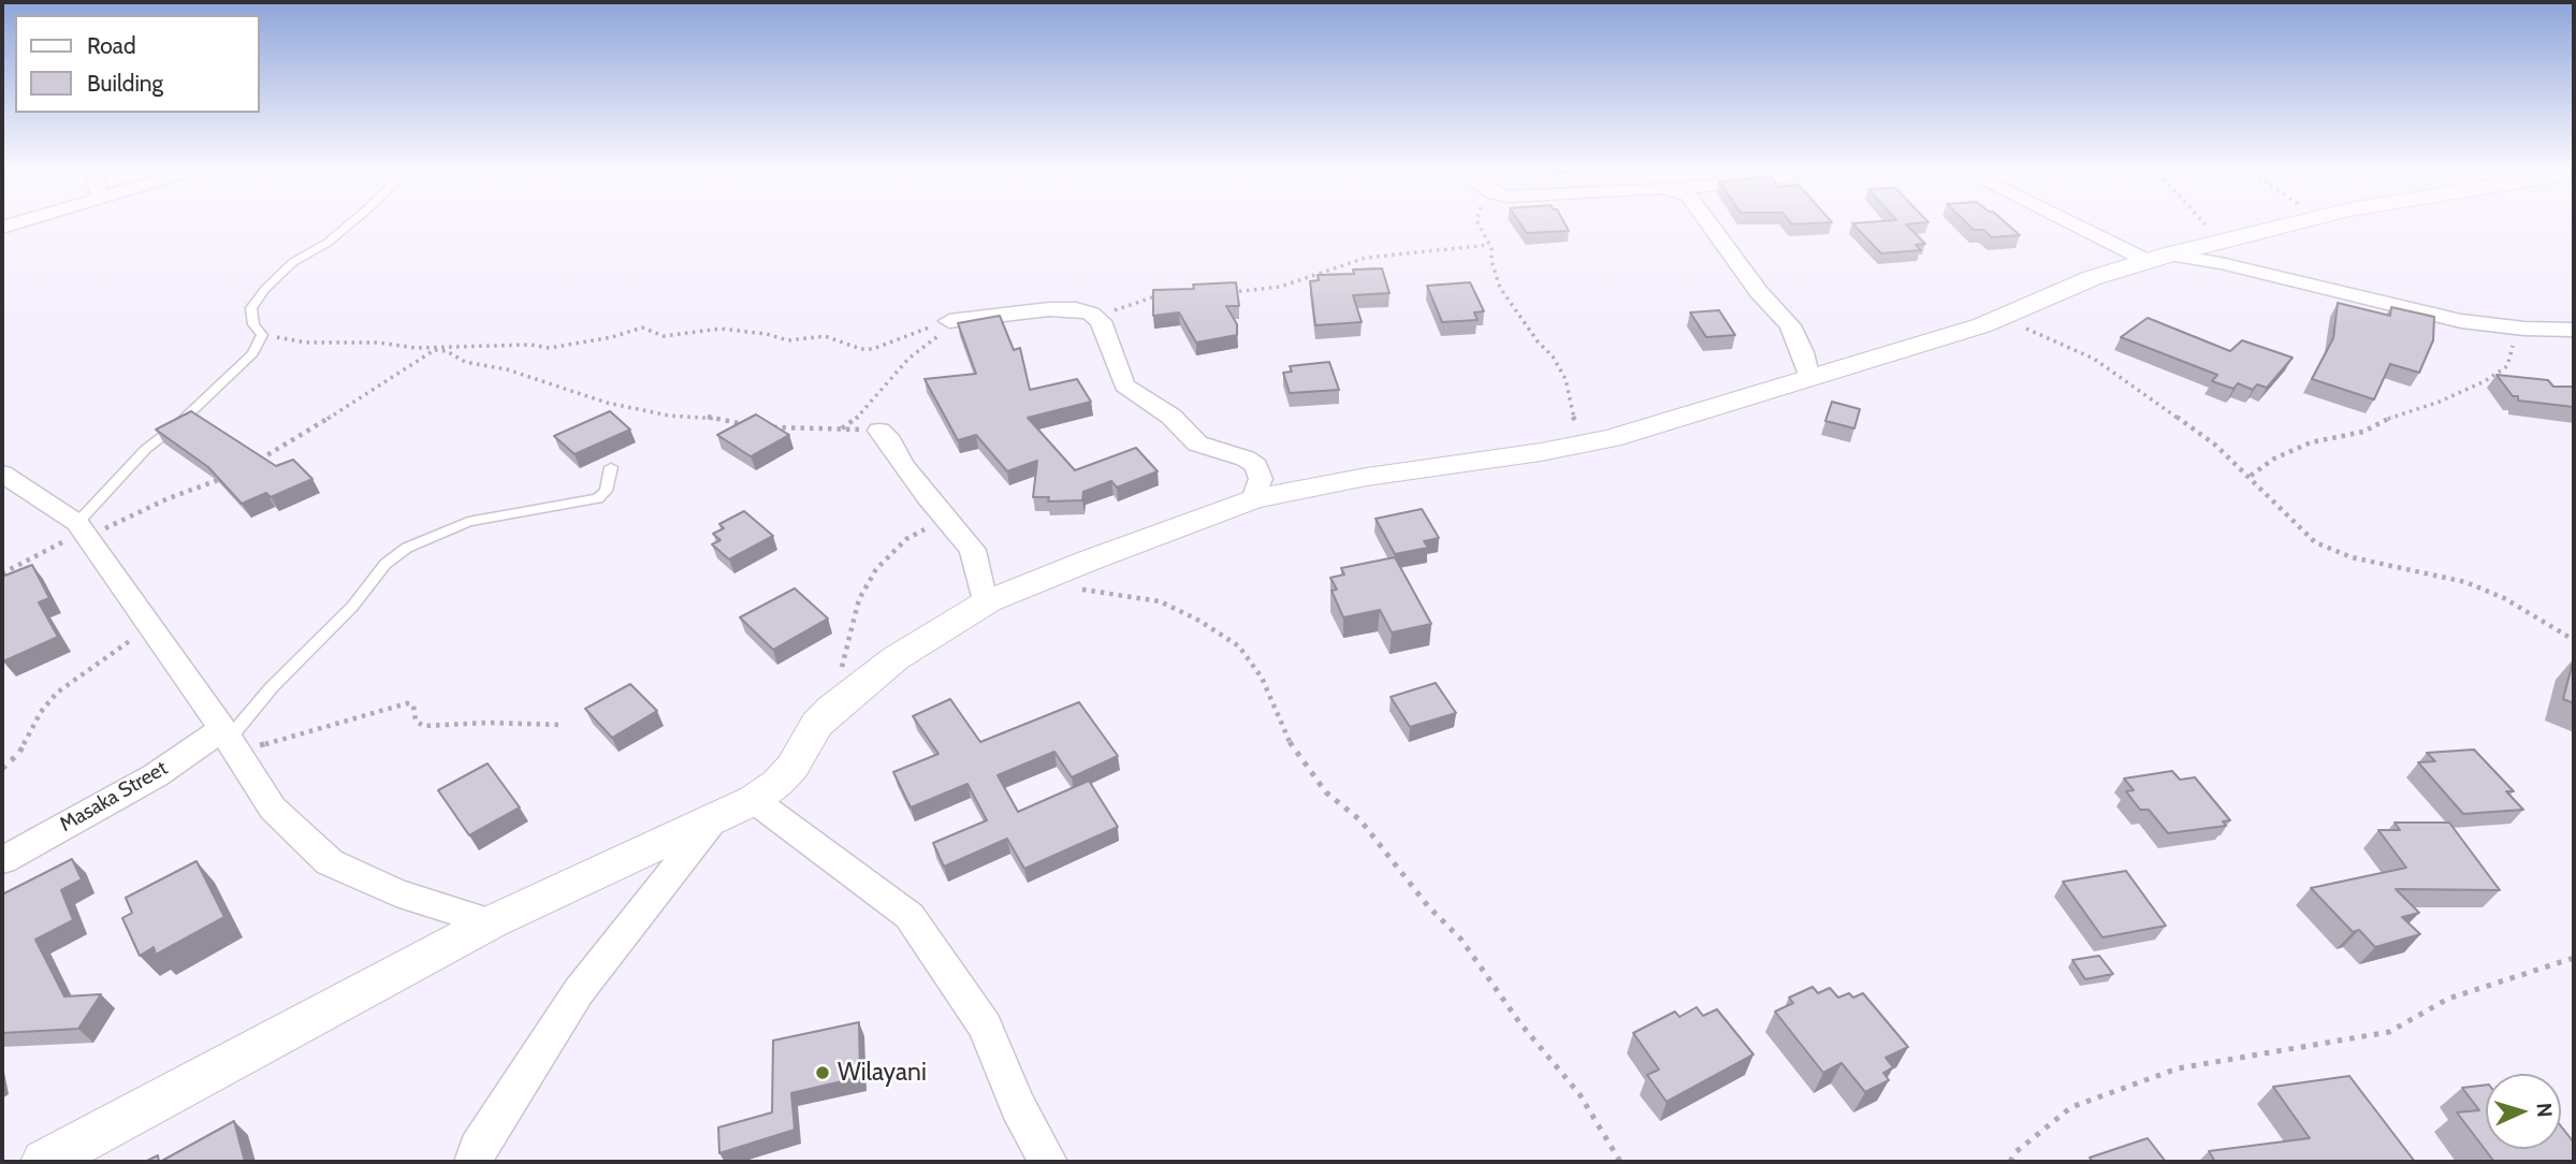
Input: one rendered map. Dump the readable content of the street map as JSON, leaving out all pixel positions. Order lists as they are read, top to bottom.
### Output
{
  "streets": {
    "street": ["Masaka Street"]
  },
  "places": ["Wilayani"],
  "legend": ["Road", "Building"],
  "north": "right"
}
